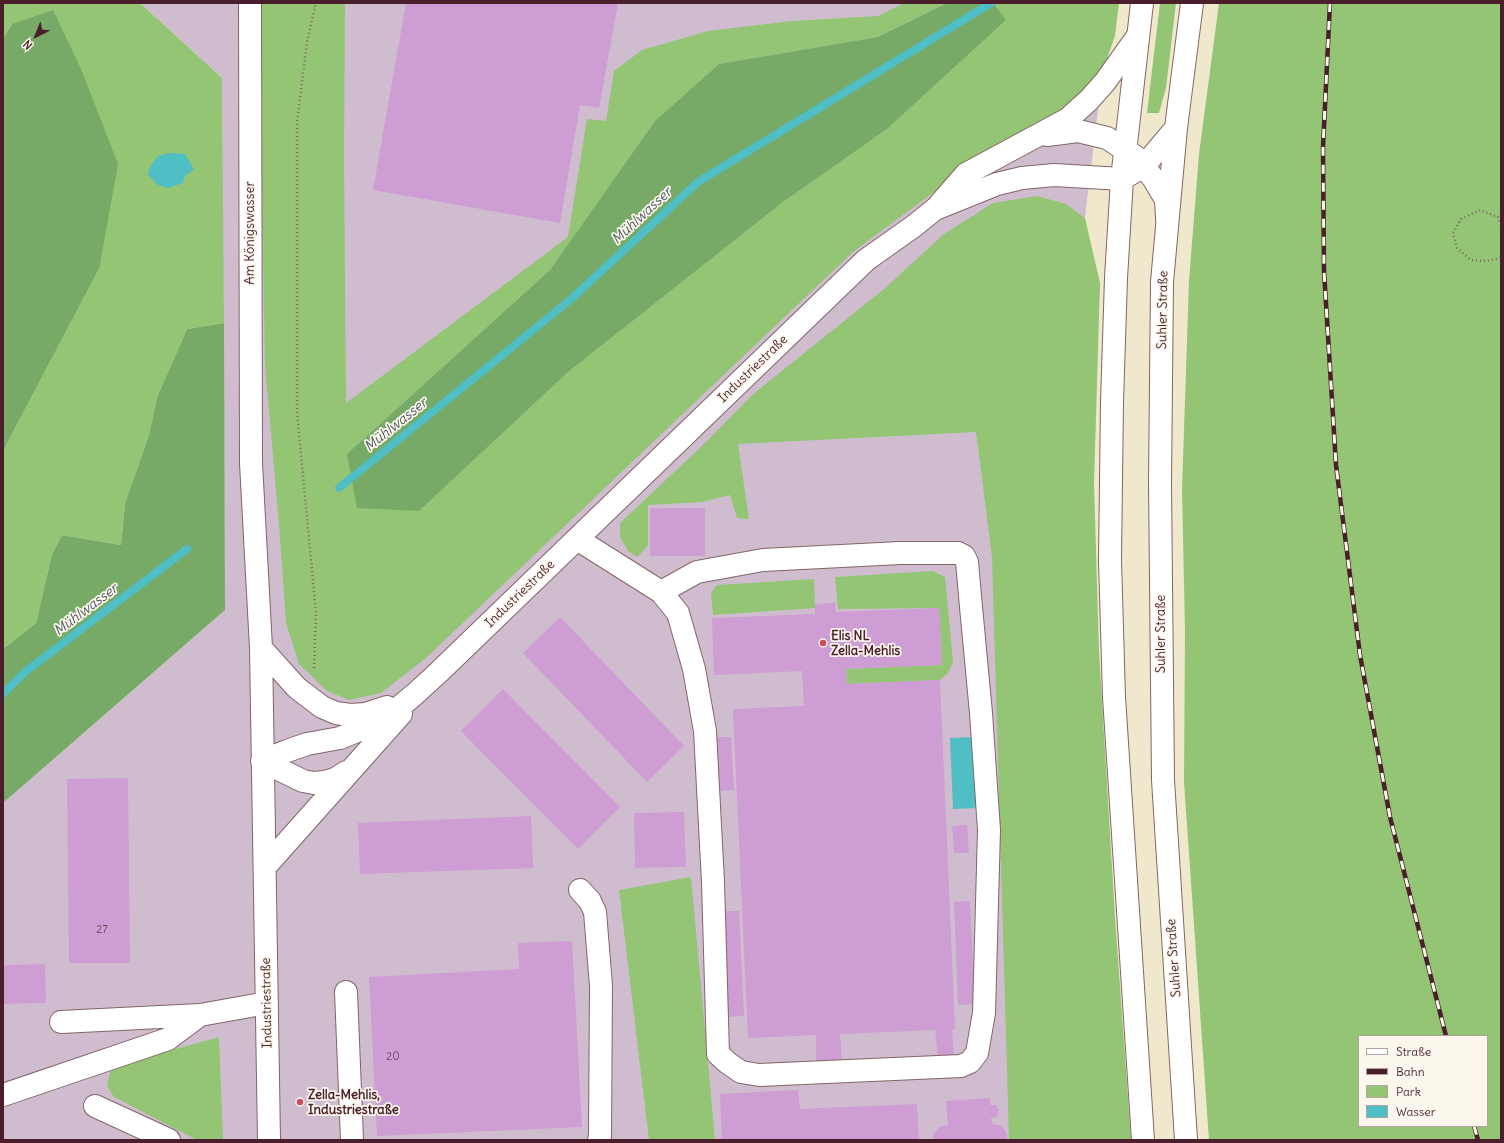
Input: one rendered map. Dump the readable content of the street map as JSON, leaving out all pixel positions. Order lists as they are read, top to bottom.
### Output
{
  "streets": {
    "street": ["Am Königswasser", "Suhler Straße", "Industriestraße"]
  },
  "crossings": [
    ["Am Königswasser", "Industriestraße"]
  ],
  "water": ["Mühlwasser"],
  "places": ["Elis NL Zella-Mehlis", "Zella-Mehlis, Industriestraße"],
  "house_numbers": ["27", "20"],
  "legend": [
    "Straße",
    "Bahn",
    "Park",
    "Wasser"
  ],
  "north": "bottom left"
}
